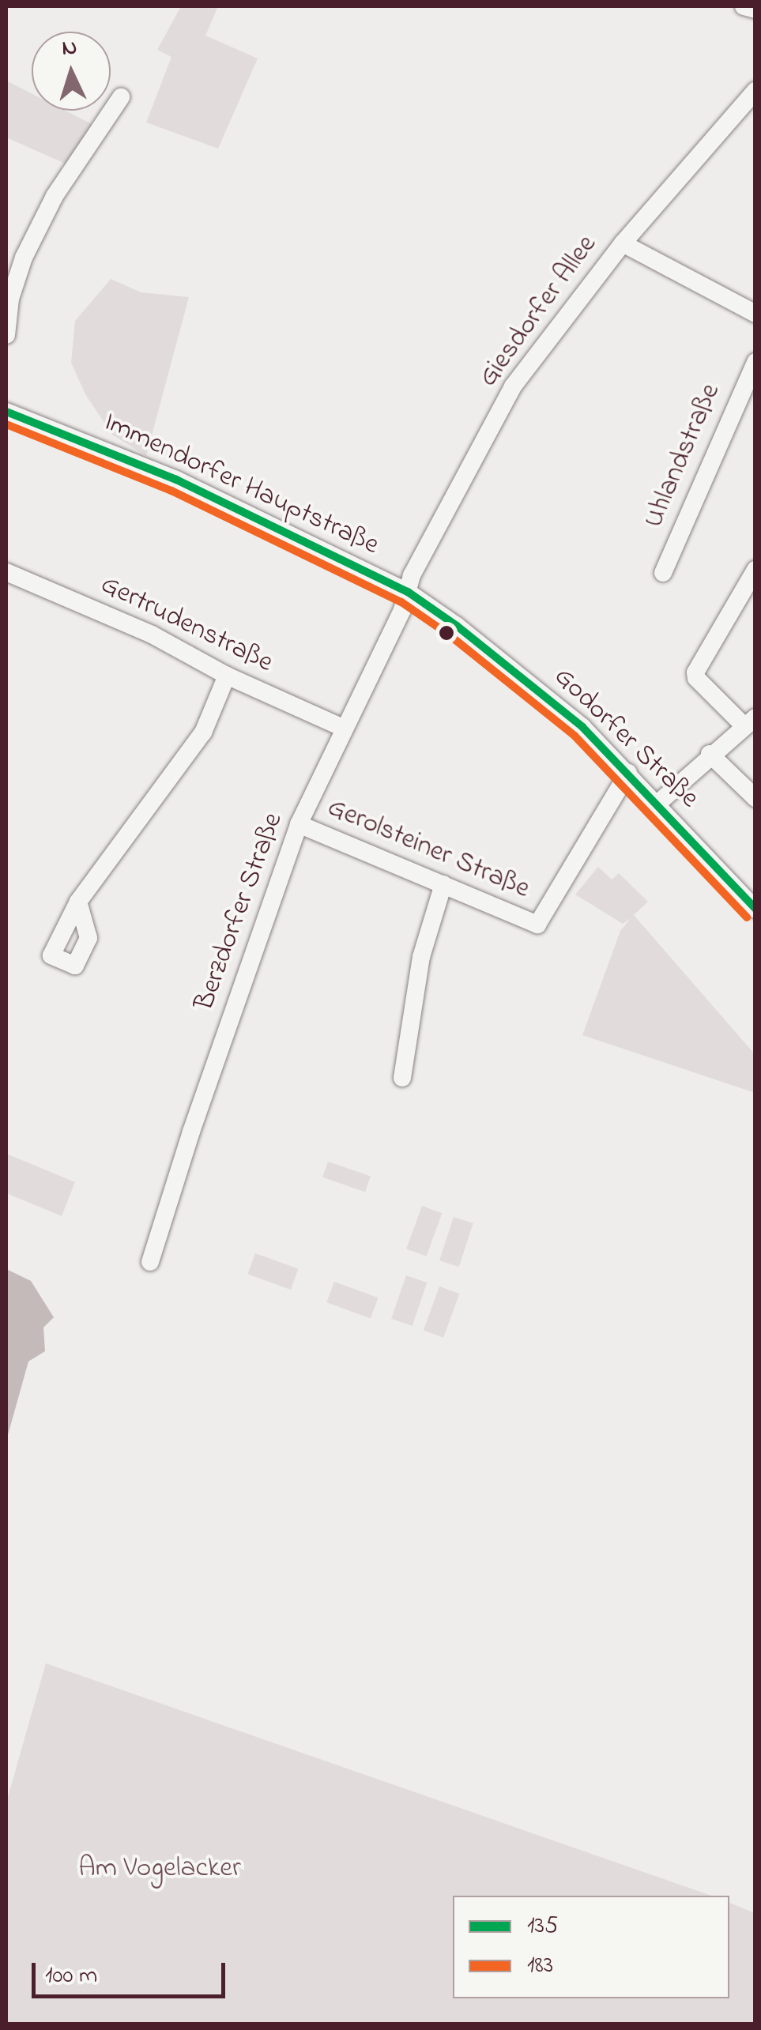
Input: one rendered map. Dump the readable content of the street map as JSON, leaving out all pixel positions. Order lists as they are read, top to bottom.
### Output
{
  "streets": {
    "street": [
      "Giesdorfer Allee",
      "Uhlandstraße",
      "Immendorfer Hauptstraße",
      "Gertrudenstraße",
      "Godorfer Straße",
      "Gerolsteiner Straße",
      "Berzdorfer Straße"
    ]
  },
  "crossings": [
    ["Giesdorfer Allee", "Immendorfer Hauptstraße"],
    ["Giesdorfer Allee", "Godorfer Straße"],
    ["Giesdorfer Allee", "Berzdorfer Straße"],
    ["Immendorfer Hauptstraße", "Godorfer Straße"],
    ["Immendorfer Hauptstraße", "Berzdorfer Straße"],
    ["Gertrudenstraße", "Berzdorfer Straße"],
    ["Godorfer Straße", "Gerolsteiner Straße"],
    ["Godorfer Straße", "Berzdorfer Straße"],
    ["Gerolsteiner Straße", "Berzdorfer Straße"]
  ],
  "parks": ["Am Vogelacker"],
  "lines": ["transit line 135", "transit line 183"],
  "legend": ["135", "183"],
  "scale_bar": "100 m",
  "north": "top"
}
